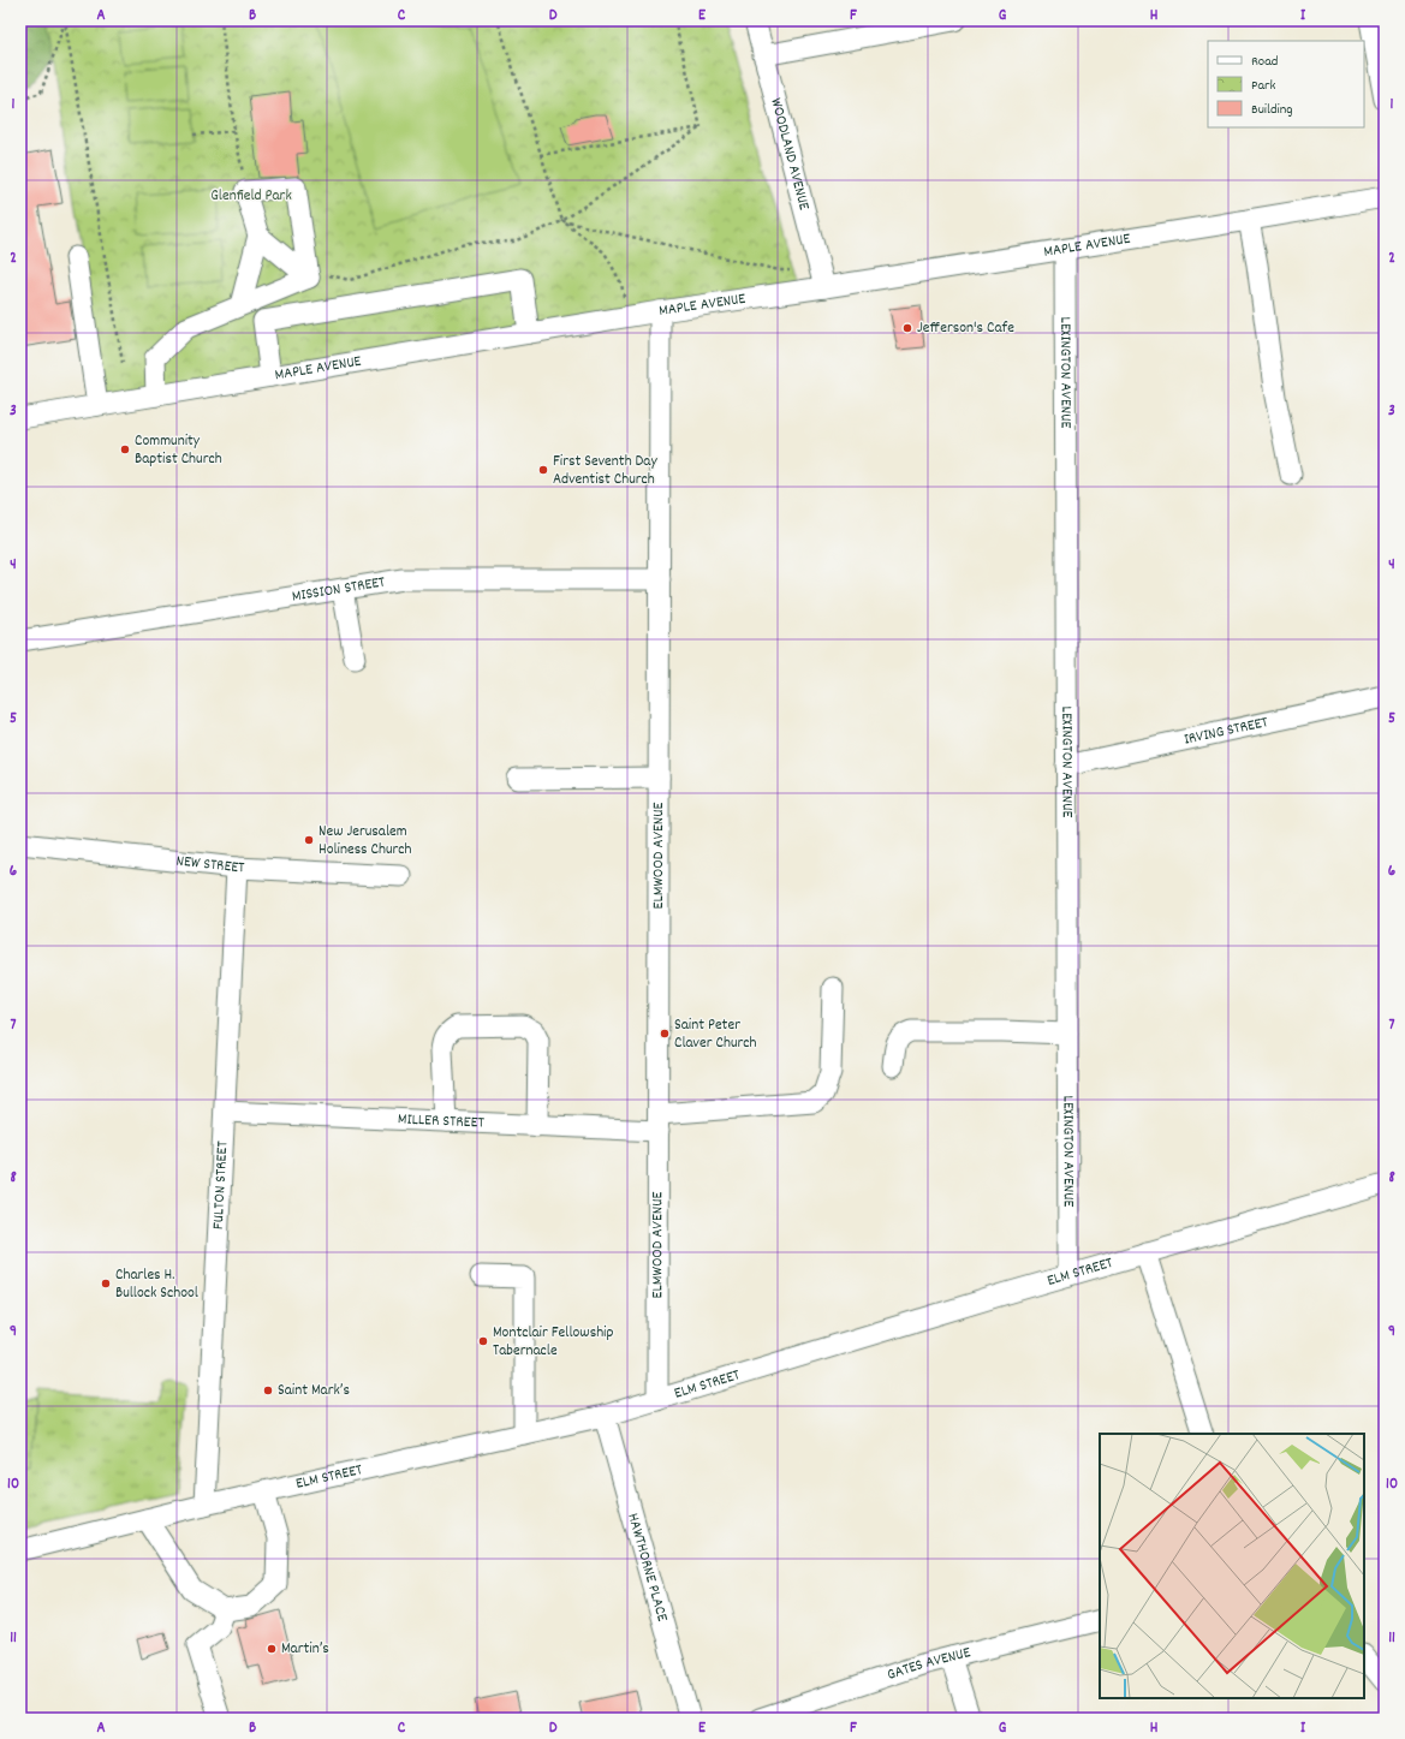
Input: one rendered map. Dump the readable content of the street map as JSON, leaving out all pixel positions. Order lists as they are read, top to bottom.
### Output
{
  "streets": {
    "street": [
      "WOODLAND AVENUE",
      "MAPLE AVENUE",
      "LEXINGTON AVENUE",
      "MISSION STREET",
      "IRVING STREET",
      "ELMWOOD AVENUE",
      "NEW STREET",
      "MILLER STREET",
      "FULTON STREET",
      "ELM STREET",
      "HAWTHORNE PLACE",
      "GATES AVENUE"
    ]
  },
  "crossings": [
    ["WOODLAND AVENUE", "MAPLE AVENUE"],
    ["MAPLE AVENUE", "LEXINGTON AVENUE"],
    ["MAPLE AVENUE", "ELMWOOD AVENUE"],
    ["LEXINGTON AVENUE", "IRVING STREET"],
    ["LEXINGTON AVENUE", "ELM STREET"],
    ["MISSION STREET", "ELMWOOD AVENUE"],
    ["ELMWOOD AVENUE", "MILLER STREET"],
    ["ELMWOOD AVENUE", "ELM STREET"],
    ["NEW STREET", "FULTON STREET"],
    ["MILLER STREET", "FULTON STREET"],
    ["FULTON STREET", "ELM STREET"],
    ["ELM STREET", "HAWTHORNE PLACE"]
  ],
  "parks": ["Glenfield Park"],
  "places": [
    "Jefferson's Cafe",
    "Community Baptist Church",
    "First Seventh Day Adventist Church",
    "New Jerusalem Holiness Church",
    "Saint Peter Claver Church",
    "Charles H. Bullock School",
    "Montclair Fellowship Tabernacle",
    "Saint Mark’s",
    "Martin’s"
  ],
  "legend": ["Road", "Park", "Building"],
  "grid": {
    "columns": [
      "A",
      "B",
      "C",
      "D",
      "E",
      "F",
      "G",
      "H",
      "I"
    ],
    "rows": [
      "1",
      "2",
      "3",
      "4",
      "5",
      "6",
      "7",
      "8",
      "9",
      "10",
      "11"
    ]
  }
}
